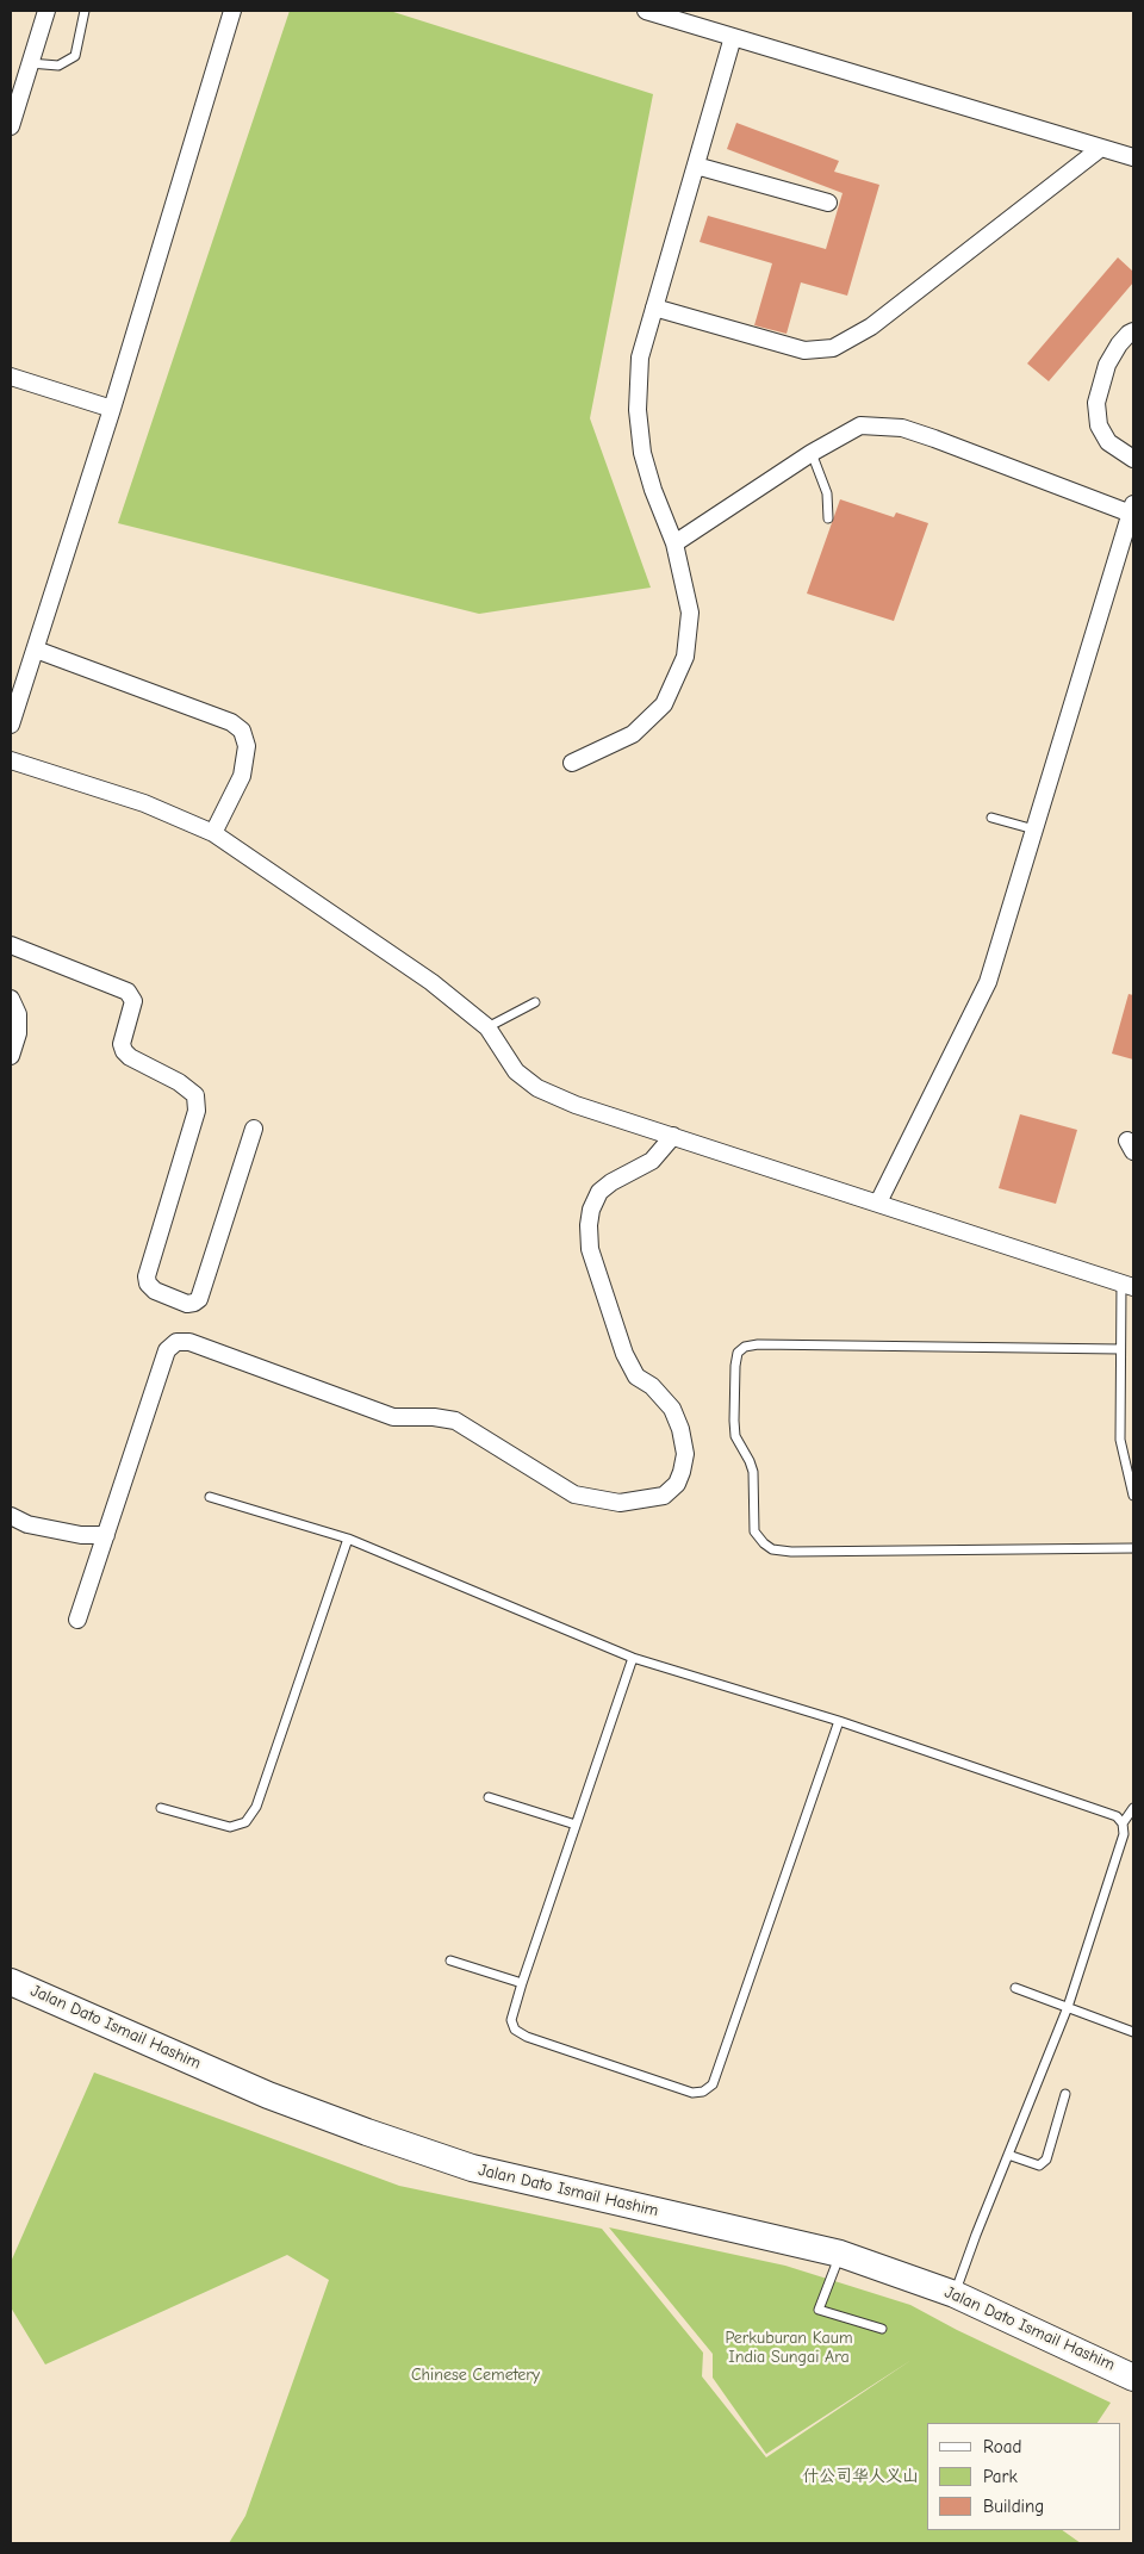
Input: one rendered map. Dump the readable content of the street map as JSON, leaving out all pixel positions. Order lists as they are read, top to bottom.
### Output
{
  "streets": {
    "main road": ["Jalan Dato Ismail Hashim"]
  },
  "parks": ["Perkuburan Kaum India Sungai Ara", "Chinese Cemetery", "什公司华人义山"],
  "legend": ["Road", "Park", "Building"]
}
